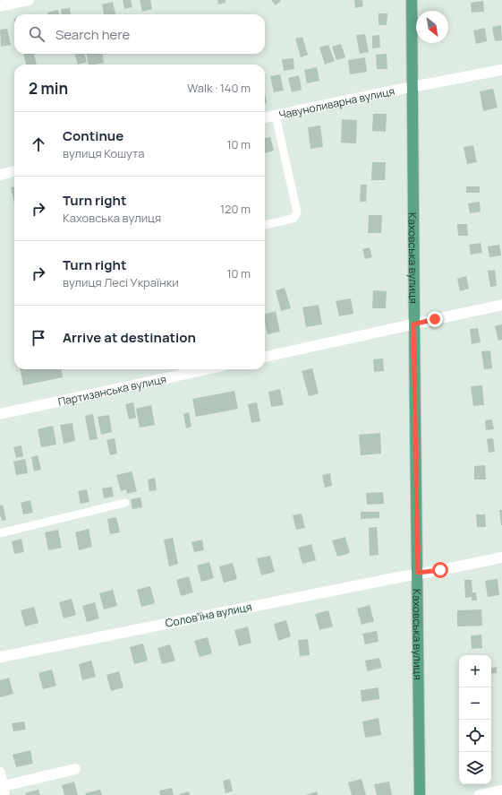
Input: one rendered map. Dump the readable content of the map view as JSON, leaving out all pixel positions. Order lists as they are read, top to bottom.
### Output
{
  "streets": {
    "main road": ["Каховська вулиця"],
    "street": ["Чавуноливарна вулиця", "Партизанська вулиця", "Соловʼїна вулиця"]
  },
  "crossings": [
    ["Чавуноливарна вулиця", "Каховська вулиця"],
    ["Каховська вулиця", "Соловʼїна вулиця"]
  ],
  "north": "bottom right",
  "page": {
    "search": "Search here",
    "heading": ["2 min", "Walk · 140 m"],
    "list": [
      ["Continue", "вулиця Кошута", "10 m"],
      ["Turn right", "Каховська вулиця", "120 m"],
      ["Turn right", "вулиця Лесі Українки", "10 m"],
      "Arrive at destination"
    ],
    "map_buttons": ["+", "−"]
  }
}
